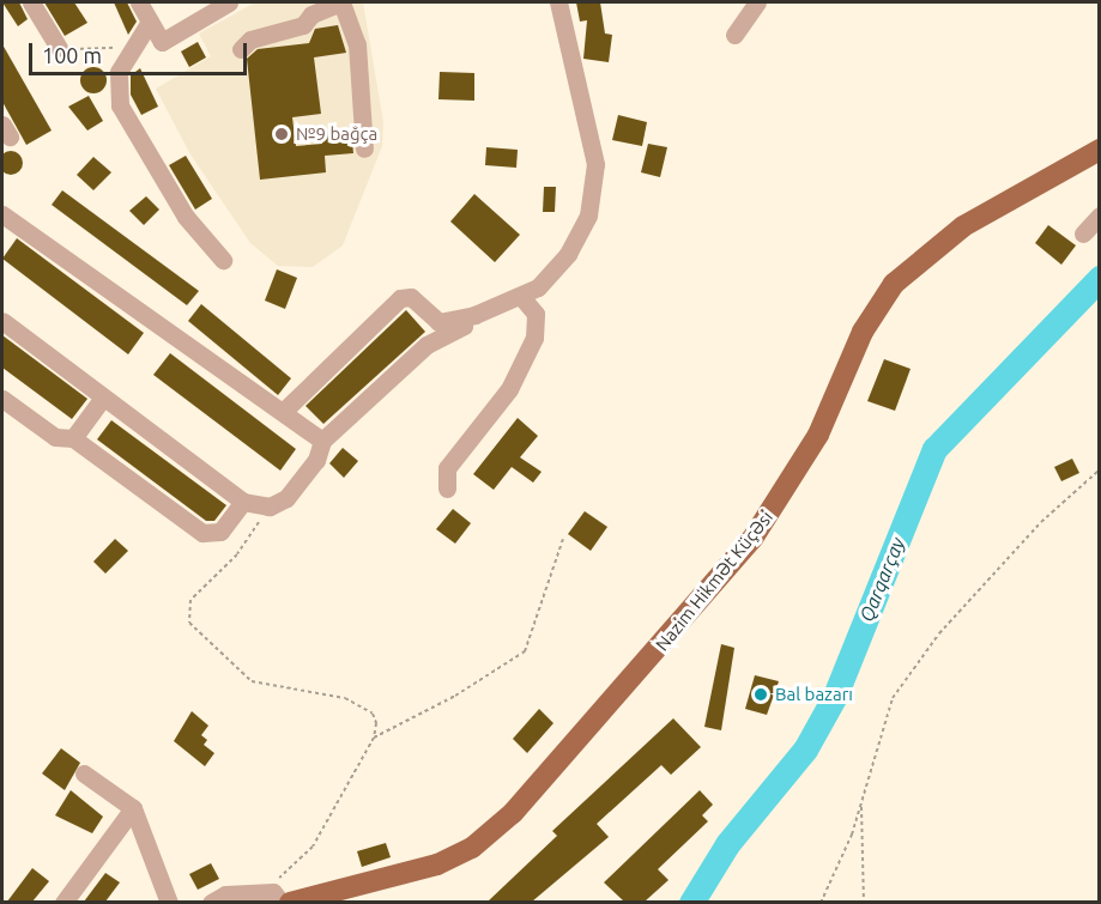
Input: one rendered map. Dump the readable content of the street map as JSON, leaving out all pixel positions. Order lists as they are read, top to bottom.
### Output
{
  "streets": {
    "main road": ["Nazim Hikmət Küçəsi"]
  },
  "water": ["Qarqarçay"],
  "places": ["№9 bağça", "Bal bazarı"],
  "scale_bar": "100 m"
}
